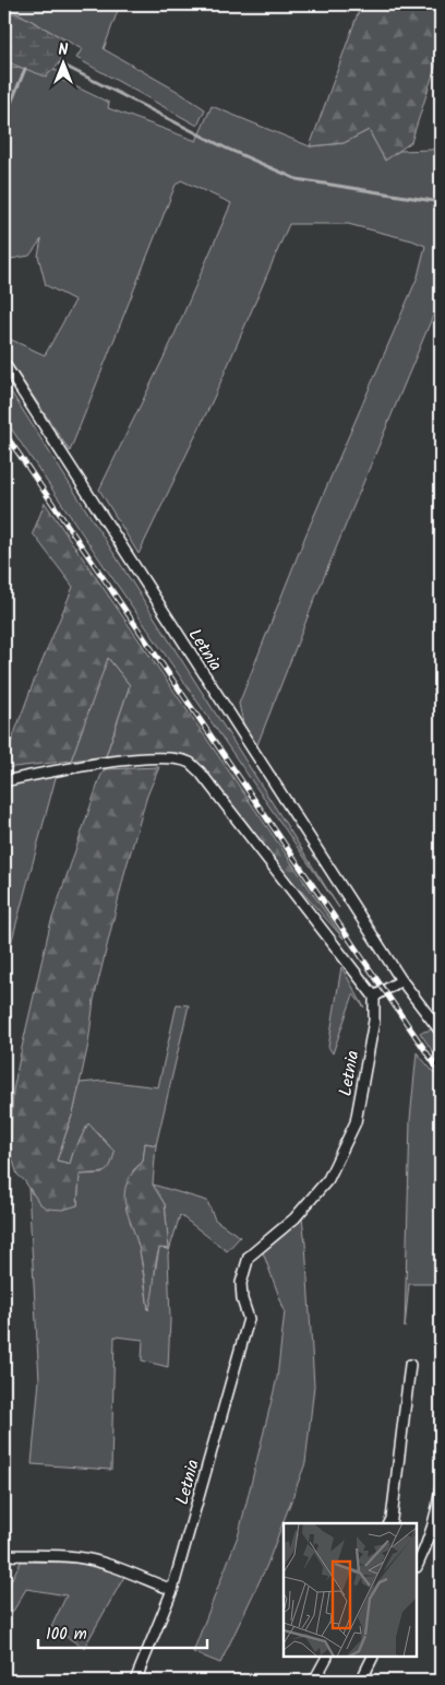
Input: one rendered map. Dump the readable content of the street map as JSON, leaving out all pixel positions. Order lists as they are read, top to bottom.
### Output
{
  "streets": {
    "street": ["Letnia"]
  },
  "scale_bar": "100 m",
  "north": "top"
}
